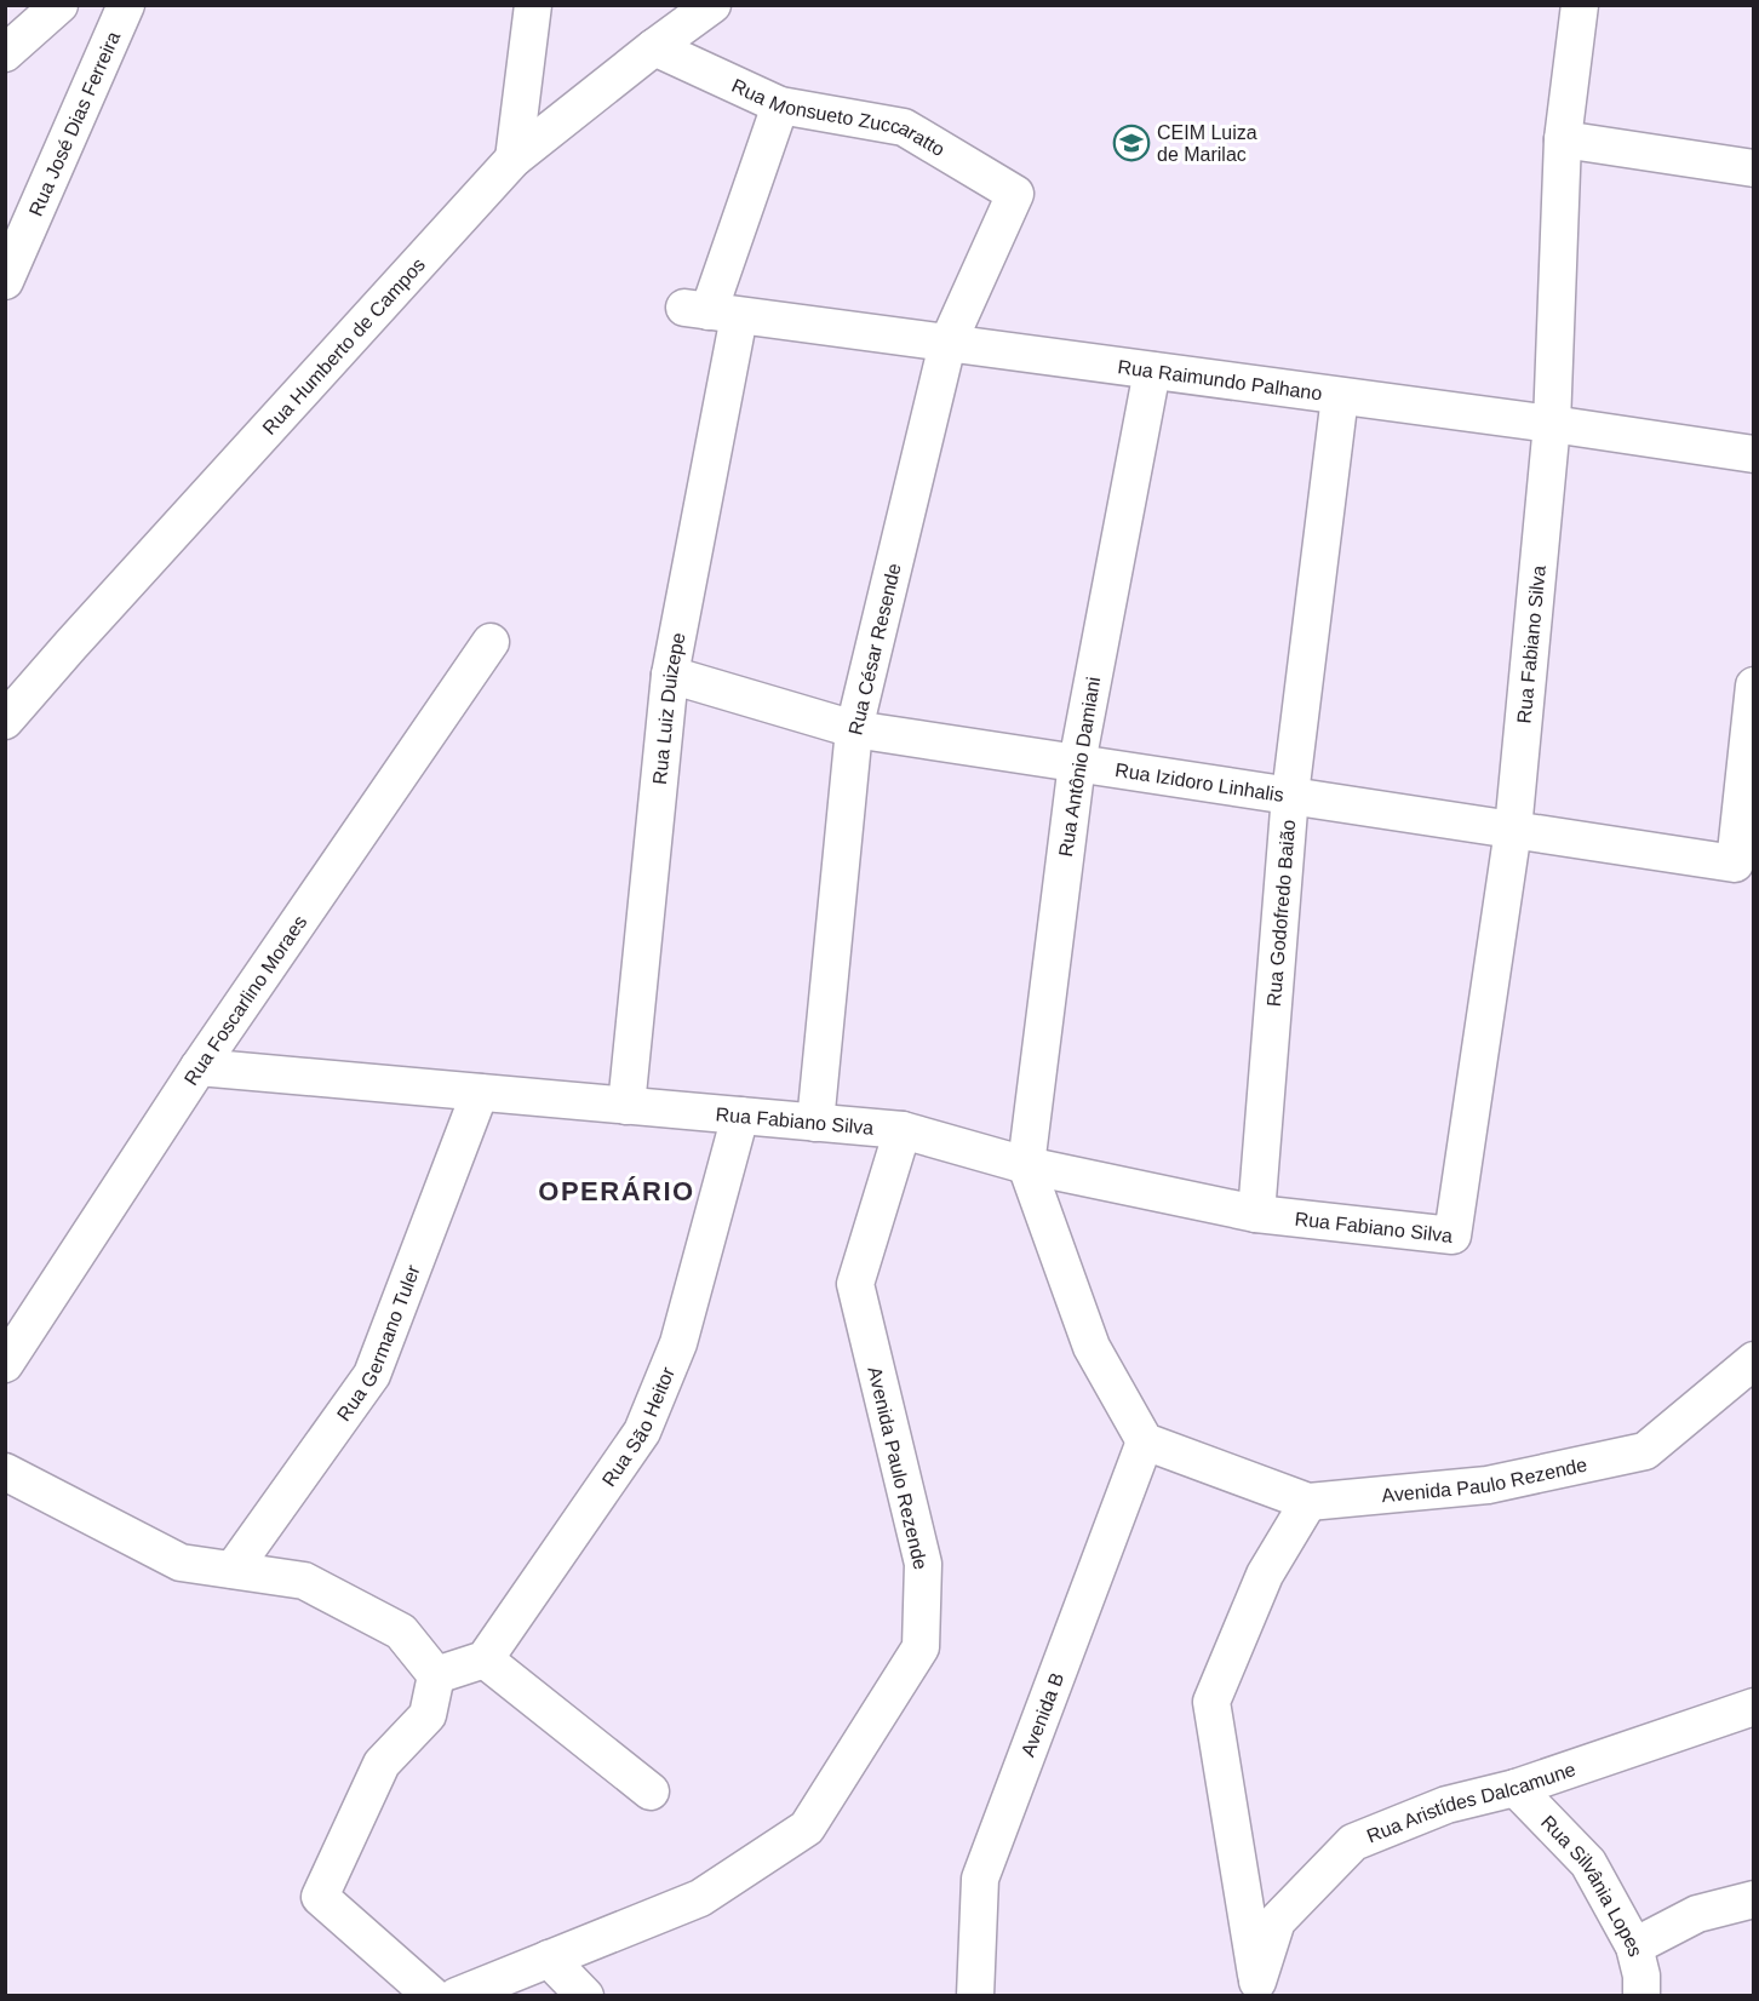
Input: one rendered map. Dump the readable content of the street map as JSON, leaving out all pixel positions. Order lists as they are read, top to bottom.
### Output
{
  "streets": {
    "street": [
      "Rua Monsueto Zuccaratto",
      "Rua José Dias Ferreira",
      "Rua Humberto de Campos",
      "Rua Raimundo Palhano",
      "Rua Fabiano Silva",
      "Rua César Resende",
      "Rua Luiz Duizepe",
      "Rua Antônio Damiani",
      "Rua Izidoro Linhalis",
      "Rua Godofredo Baião",
      "Rua Foscarlino Moraes",
      "Rua Germano Tuler",
      "Rua São Heitor",
      "Avenida Paulo Rezende",
      "Avenida B",
      "Rua Aristídes Dalcamune",
      "Rua Silvânia Lopes"
    ]
  },
  "crossings": [
    ["Rua Monsueto Zuccaratto", "Rua Humberto de Campos"],
    ["Rua Monsueto Zuccaratto", "Rua César Resende"],
    ["Rua Raimundo Palhano", "Rua Fabiano Silva"],
    ["Rua Raimundo Palhano", "Rua César Resende"],
    ["Rua Raimundo Palhano", "Rua Luiz Duizepe"],
    ["Rua Raimundo Palhano", "Rua Antônio Damiani"],
    ["Rua Raimundo Palhano", "Rua Godofredo Baião"],
    ["Rua Fabiano Silva", "Rua César Resende"],
    ["Rua Fabiano Silva", "Rua Luiz Duizepe"],
    ["Rua Fabiano Silva", "Rua Antônio Damiani"],
    ["Rua Fabiano Silva", "Rua Izidoro Linhalis"],
    ["Rua Fabiano Silva", "Rua Godofredo Baião"],
    ["Rua Fabiano Silva", "Rua Foscarlino Moraes"],
    ["Rua Fabiano Silva", "Rua Germano Tuler"],
    ["Rua Fabiano Silva", "Rua São Heitor"],
    ["Rua Fabiano Silva", "Avenida Paulo Rezende"],
    ["Rua César Resende", "Rua Izidoro Linhalis"],
    ["Rua Luiz Duizepe", "Rua Izidoro Linhalis"],
    ["Rua Antônio Damiani", "Rua Izidoro Linhalis"],
    ["Rua Izidoro Linhalis", "Rua Godofredo Baião"],
    ["Avenida Paulo Rezende", "Avenida B"],
    ["Rua Aristídes Dalcamune", "Rua Silvânia Lopes"]
  ],
  "districts": ["OPERÁRIO"],
  "places": {
    "school or university": ["CEIM Luiza de Marilac"]
  }
}
